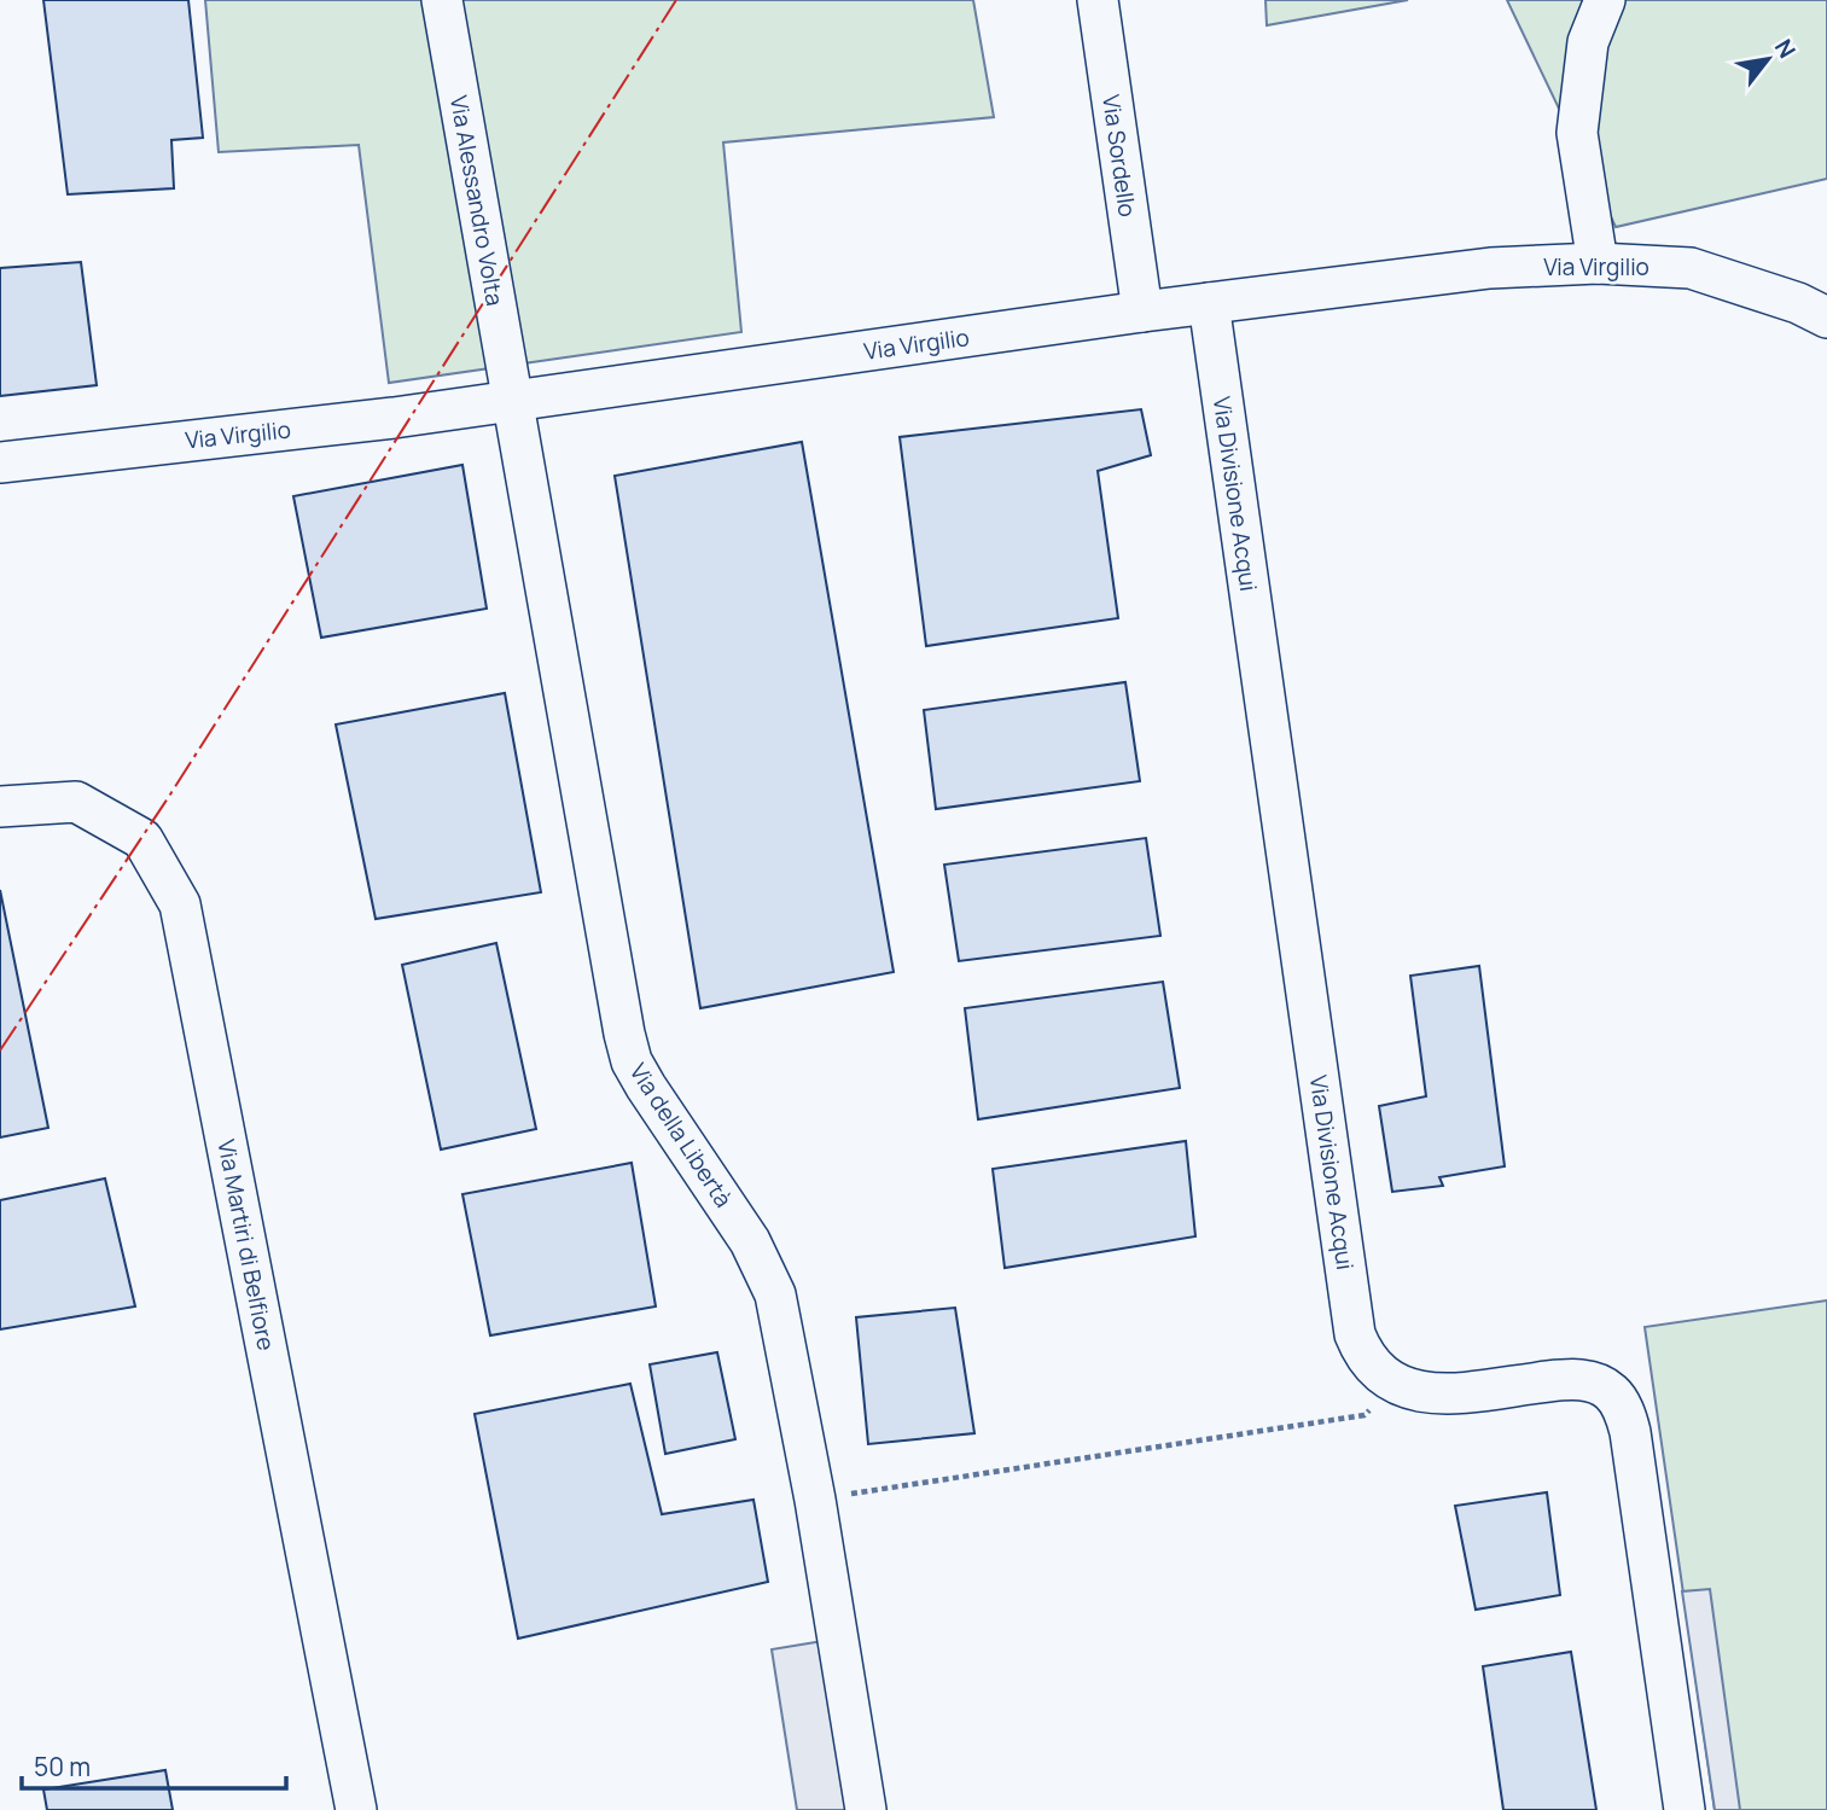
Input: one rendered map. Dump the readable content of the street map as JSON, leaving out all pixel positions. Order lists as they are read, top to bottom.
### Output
{
  "streets": {
    "street": [
      "Via Sordello",
      "Via Alessandro Volta",
      "Via Virgilio",
      "Via Divisione Acqui",
      "Via della Libertà",
      "Via Martiri di Belfiore"
    ]
  },
  "crossings": [
    ["Via Sordello", "Via Virgilio"],
    ["Via Alessandro Volta", "Via Virgilio"],
    ["Via Alessandro Volta", "Via della Libertà"],
    ["Via Virgilio", "Via Divisione Acqui"],
    ["Via Virgilio", "Via della Libertà"]
  ],
  "scale_bar": "50 m",
  "north": "top right"
}
